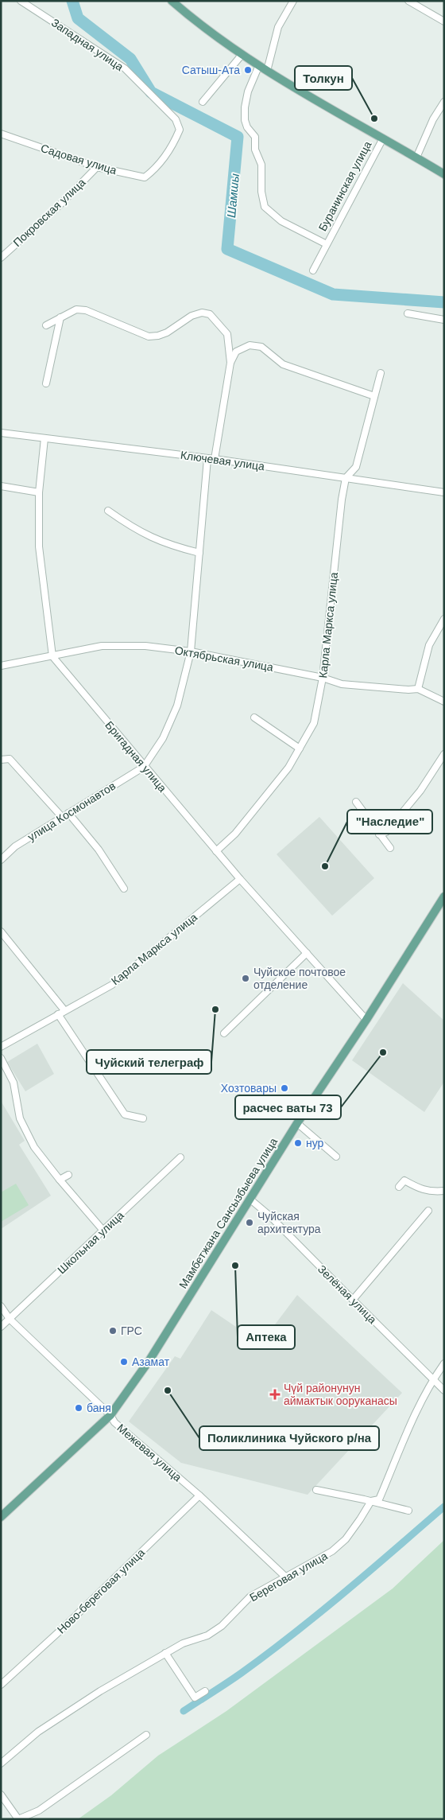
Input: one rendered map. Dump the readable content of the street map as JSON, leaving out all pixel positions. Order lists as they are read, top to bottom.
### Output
{
  "streets": {
    "main road": ["Буранинская улица", "Мамбетжана Сансызбыева улица"],
    "street": [
      "Западная улица",
      "Садовая улица",
      "Покровская улица",
      "Ключевая улица",
      "Карла Маркса улица",
      "Октябрьская улица",
      "Бригадная улица",
      "улица Космонавтов",
      "Школьная улица",
      "Зелёная улица",
      "Межевая улица",
      "Береговая улица",
      "Ново-береговая улица"
    ]
  },
  "crossings": [
    ["Западная улица", "Садовая улица"],
    ["Садовая улица", "Покровская улица"],
    ["Ключевая улица", "Карла Маркса улица"],
    ["Карла Маркса улица", "Октябрьская улица"],
    ["Карла Маркса улица", "Бригадная улица"],
    ["Октябрьская улица", "Бригадная улица"],
    ["Бригадная улица", "улица Космонавтов"],
    ["Бригадная улица", "Мамбетжана Сансызбыева улица"],
    ["Мамбетжана Сансызбыева улица", "Зелёная улица"],
    ["Мамбетжана Сансызбыева улица", "Межевая улица"],
    ["Школьная улица", "Межевая улица"],
    ["Зелёная улица", "Береговая улица"],
    ["Межевая улица", "Береговая улица"],
    ["Межевая улица", "Ново-береговая улица"]
  ],
  "water": ["Шамшы"],
  "places": {
    "other": [
      "Сатыш-Ата",
      "Толкун",
      "\"Наследие\"",
      "Чуйское почтовое отделение",
      "Чуйский телеграф",
      "расчес ваты 73",
      "Хозтовары",
      "нур",
      "Чуйская архитектура",
      "Аптека",
      "ГРС",
      "Азамат",
      "Поликлиника Чуйского р/на",
      "баня"
    ],
    "health": ["Чүй районунун аймактык ооруканасы"]
  }
}
